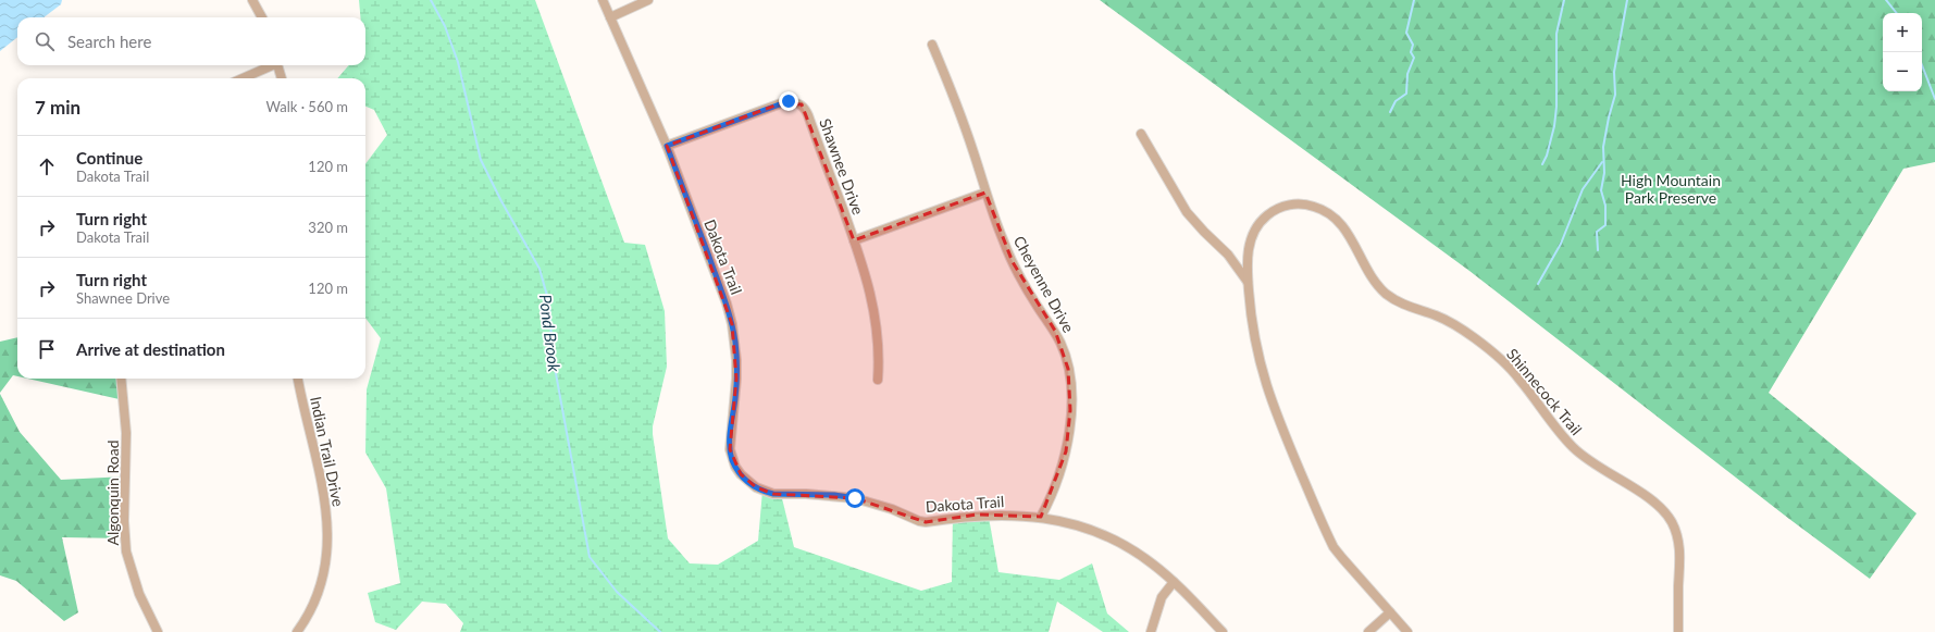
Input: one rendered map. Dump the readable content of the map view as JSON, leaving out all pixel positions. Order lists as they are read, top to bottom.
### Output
{
  "streets": {
    "street": [
      "Shawnee Drive",
      "Dakota Trail",
      "Cheyenne Drive",
      "Shinnecock Trail",
      "Indian Trail Drive",
      "Algonquin Road"
    ]
  },
  "crossings": [
    ["Shawnee Drive", "Dakota Trail"],
    ["Dakota Trail", "Cheyenne Drive"]
  ],
  "water": ["Pond Brook"],
  "parks": ["High Mountain Park Preserve"],
  "page": {
    "map_buttons": ["+", "−"],
    "search": "Search here",
    "heading": ["7 min", "Walk · 560 m"],
    "list": [
      ["Continue", "Dakota Trail", "120 m"],
      ["Turn right", "Dakota Trail", "320 m"],
      ["Turn right", "Shawnee Drive", "120 m"],
      "Arrive at destination"
    ]
  }
}
